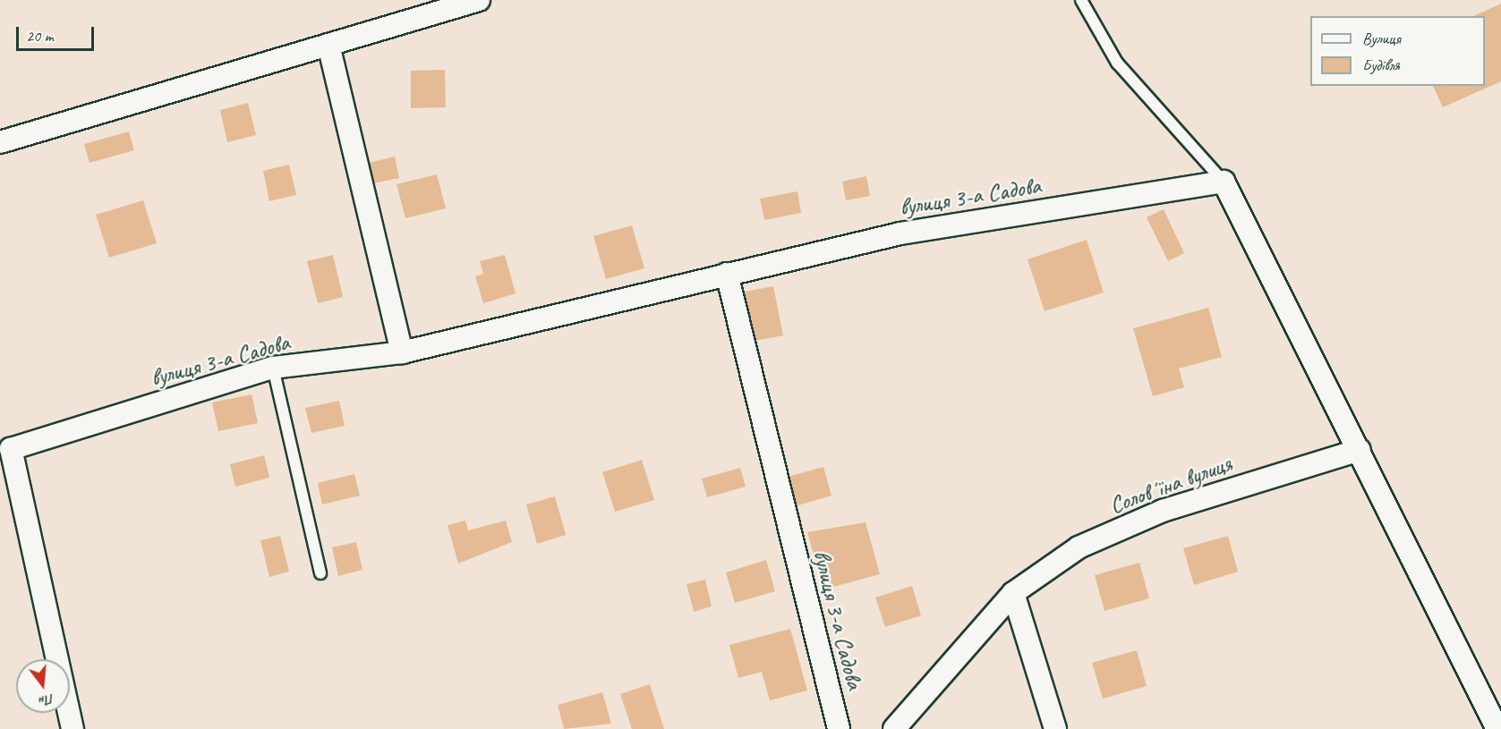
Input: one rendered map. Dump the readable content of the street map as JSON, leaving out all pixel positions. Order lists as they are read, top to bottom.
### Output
{
  "streets": {
    "street": ["вулиця 3-а Садова", "Соловʼїна вулиця"]
  },
  "legend": ["Вулиця", "Будівля"],
  "scale_bar": "20 m",
  "north": "bottom"
}
